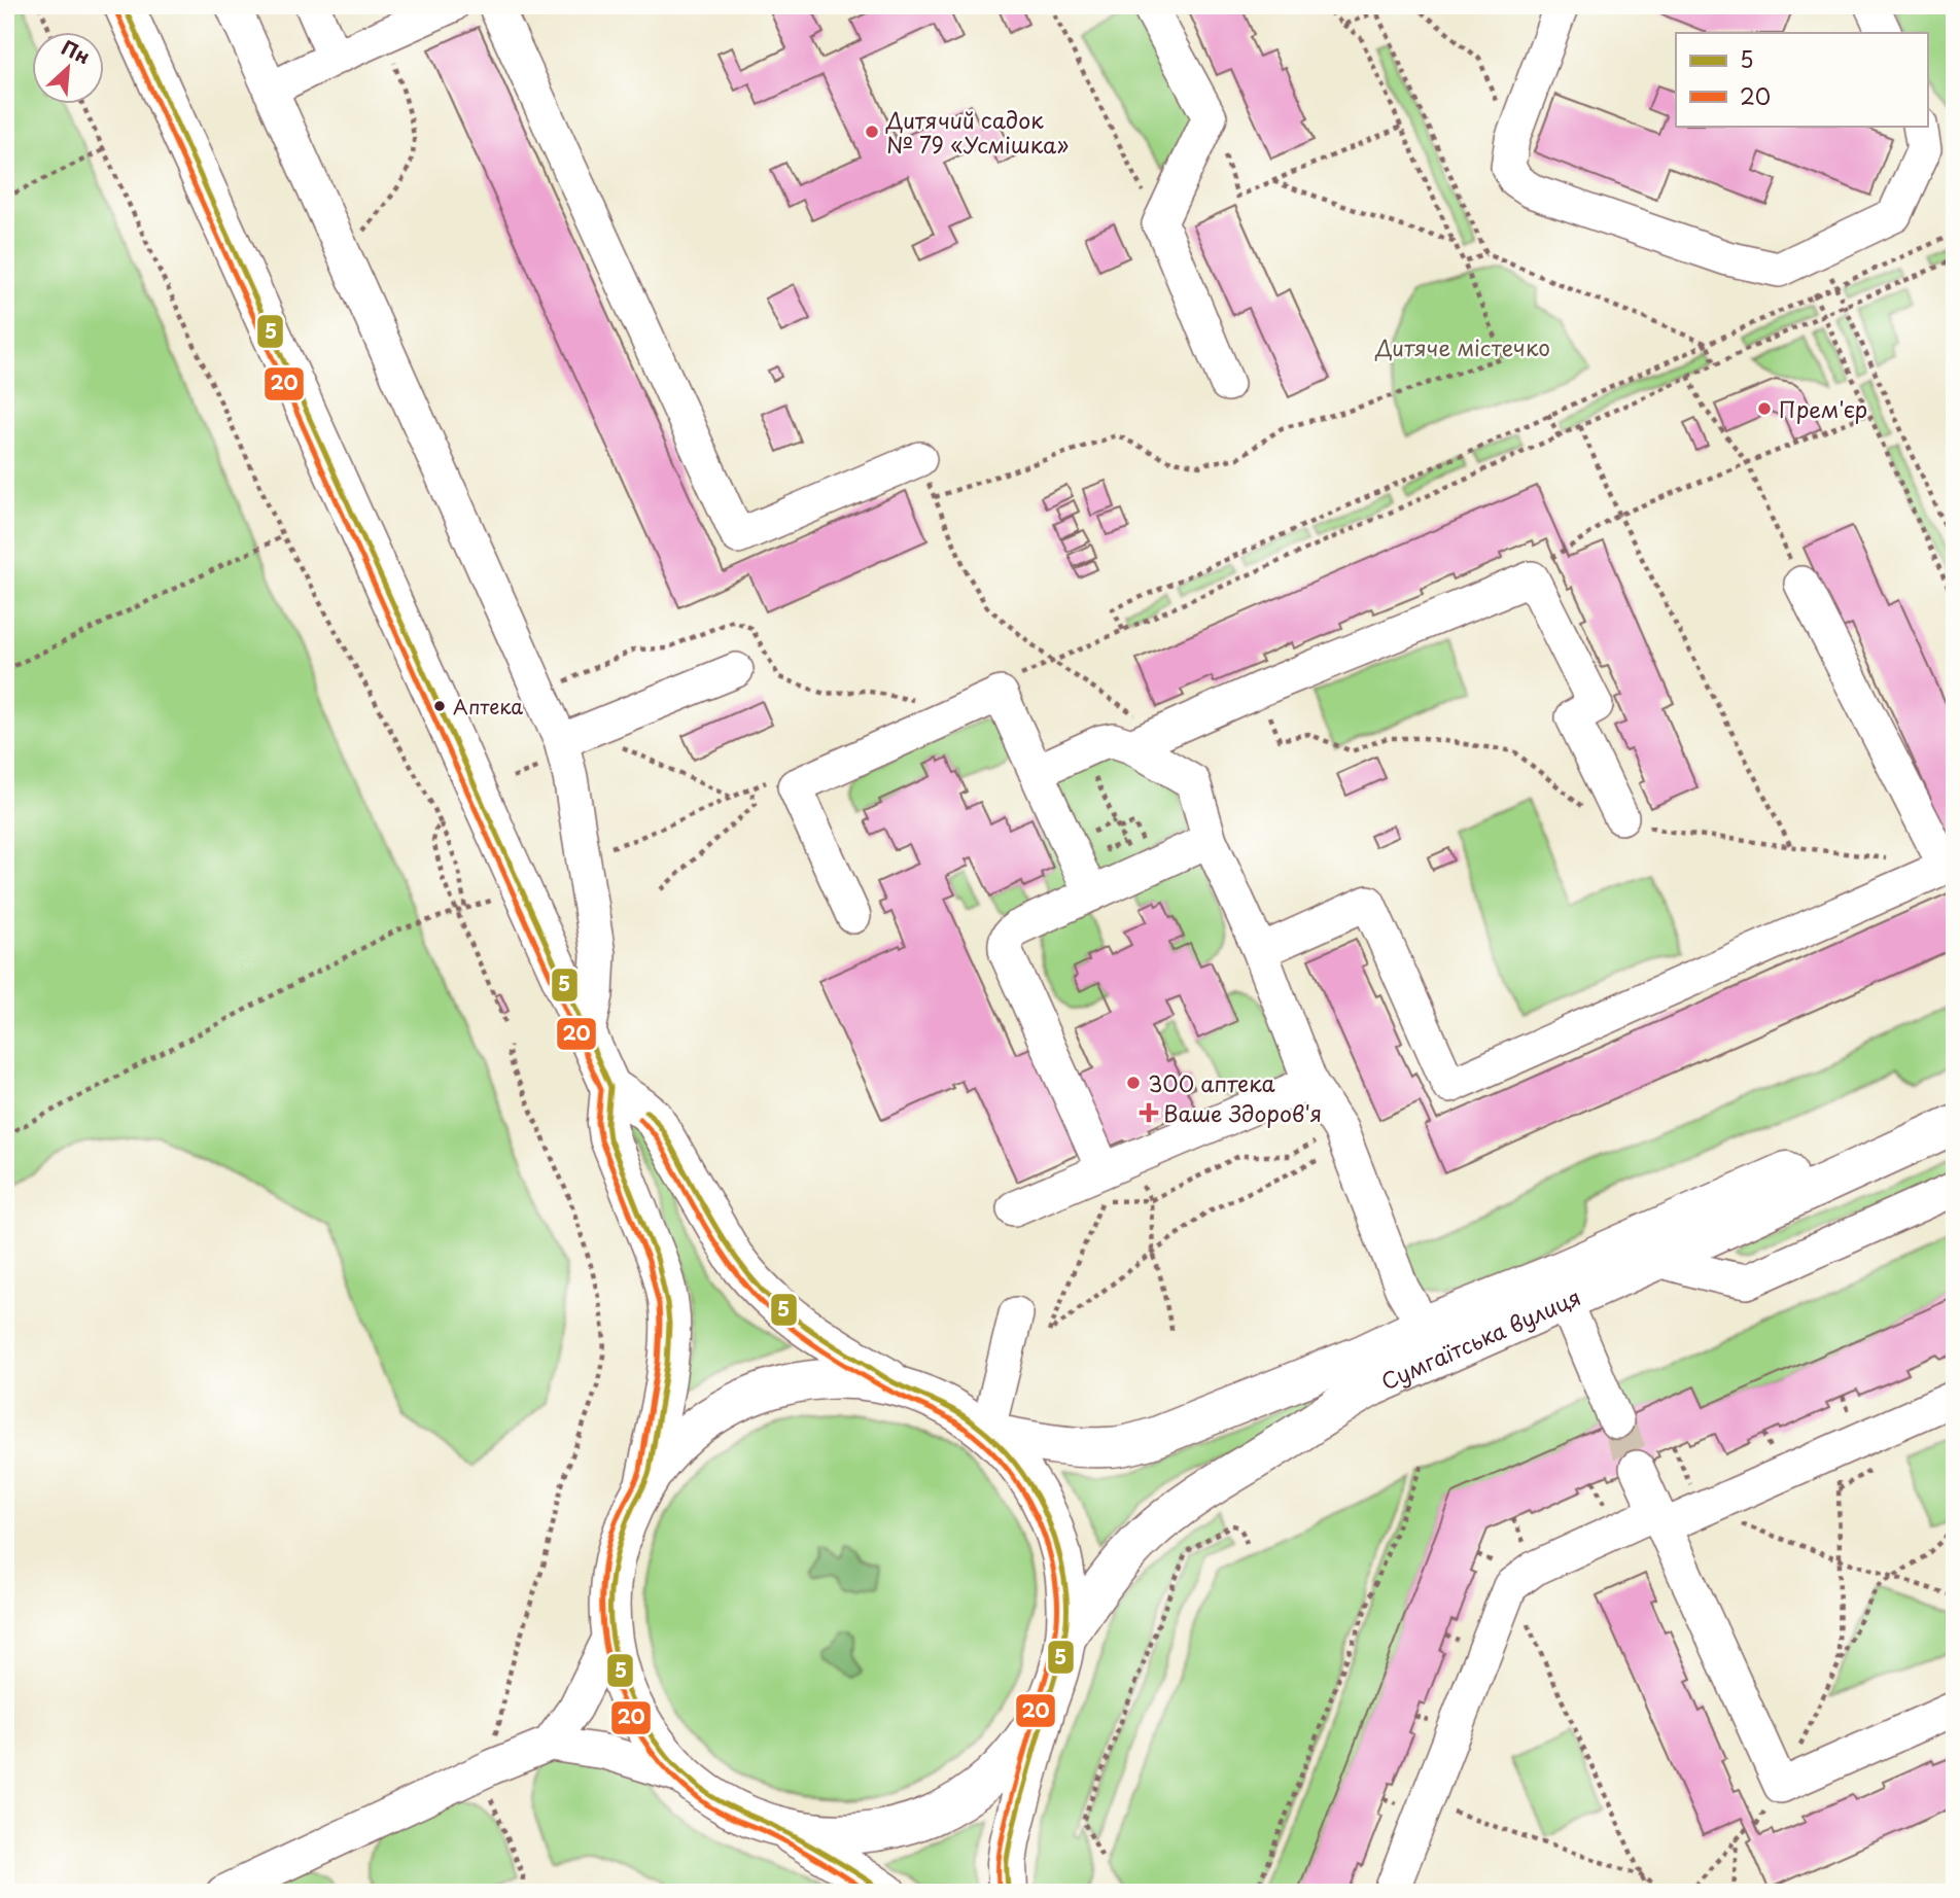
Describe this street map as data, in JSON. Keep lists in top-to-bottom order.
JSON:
{
  "streets": {
    "main road": ["Сумгаїтська вулиця"]
  },
  "parks": ["Дитяче містечко"],
  "places": {
    "other": [
      "Дитячий садок № 79 «Усмішка»",
      "Прем'єр",
      "Аптека",
      "300 аптека"
    ],
    "health": ["Ваше Здоров'я"]
  },
  "lines": ["transit line 5", "transit line 20"],
  "legend": ["5", "20"],
  "north": "top right"
}
